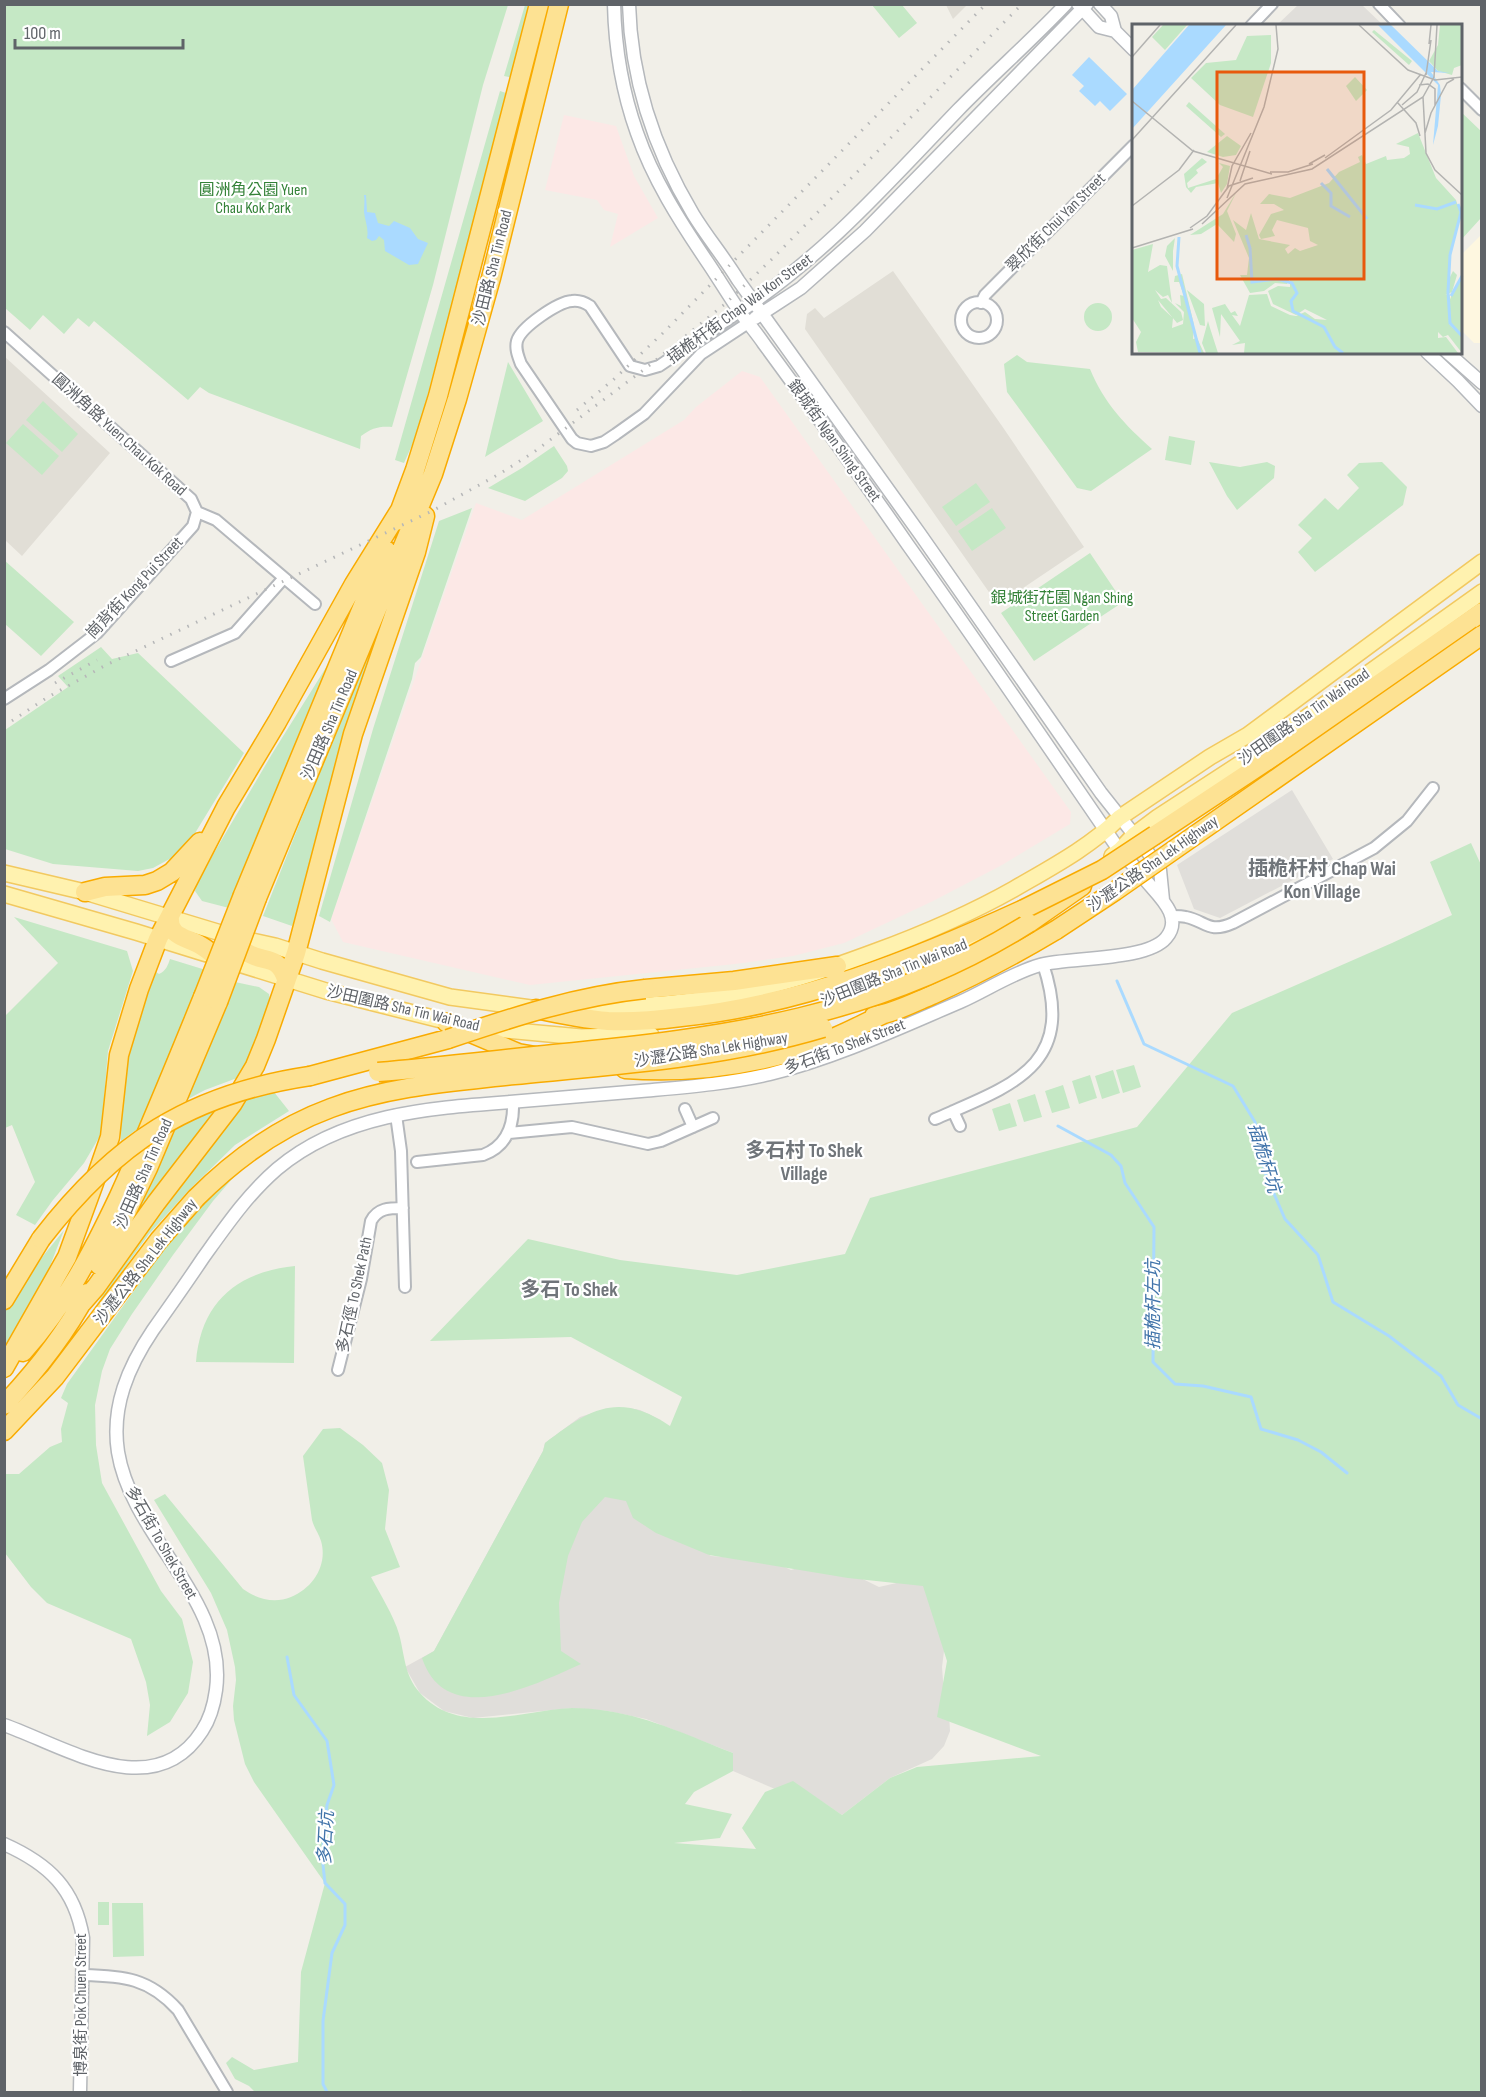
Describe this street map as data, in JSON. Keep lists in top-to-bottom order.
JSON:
{
  "streets": {
    "highway": ["沙田路 Sha Tin Road", "沙瀝公路 Sha Lek Highway"],
    "main road": ["沙田圍路 Sha Tin Wai Road"],
    "street": [
      "翠欣街 Chui Yan Street",
      "插桅杆街 Chap Wai Kon Street",
      "圓洲角路 Yuen Chau Kok Road",
      "銀城街 Ngan Shing Street",
      "崗背街 Kong Pui Street",
      "多石街 To Shek Street",
      "多石徑 To Shek Path",
      "博泉街 Pok Chuen Street"
    ]
  },
  "crossings": [
    ["插桅杆街 Chap Wai Kon Street", "銀城街 Ngan Shing Street"],
    ["圓洲角路 Yuen Chau Kok Road", "崗背街 Kong Pui Street"],
    ["銀城街 Ngan Shing Street", "沙田圍路 Sha Tin Wai Road"]
  ],
  "districts": ["插桅杆村 Chap Wai Kon Village", "多石村 To Shek Village", "多石 To Shek"],
  "water": ["插桅杆坑", "插桅杆左坑", "多石坑"],
  "parks": ["圓洲角公園 Yuen Chau Kok Park", "銀城街花園 Ngan Shing Street Garden"],
  "scale_bar": "100 m"
}
